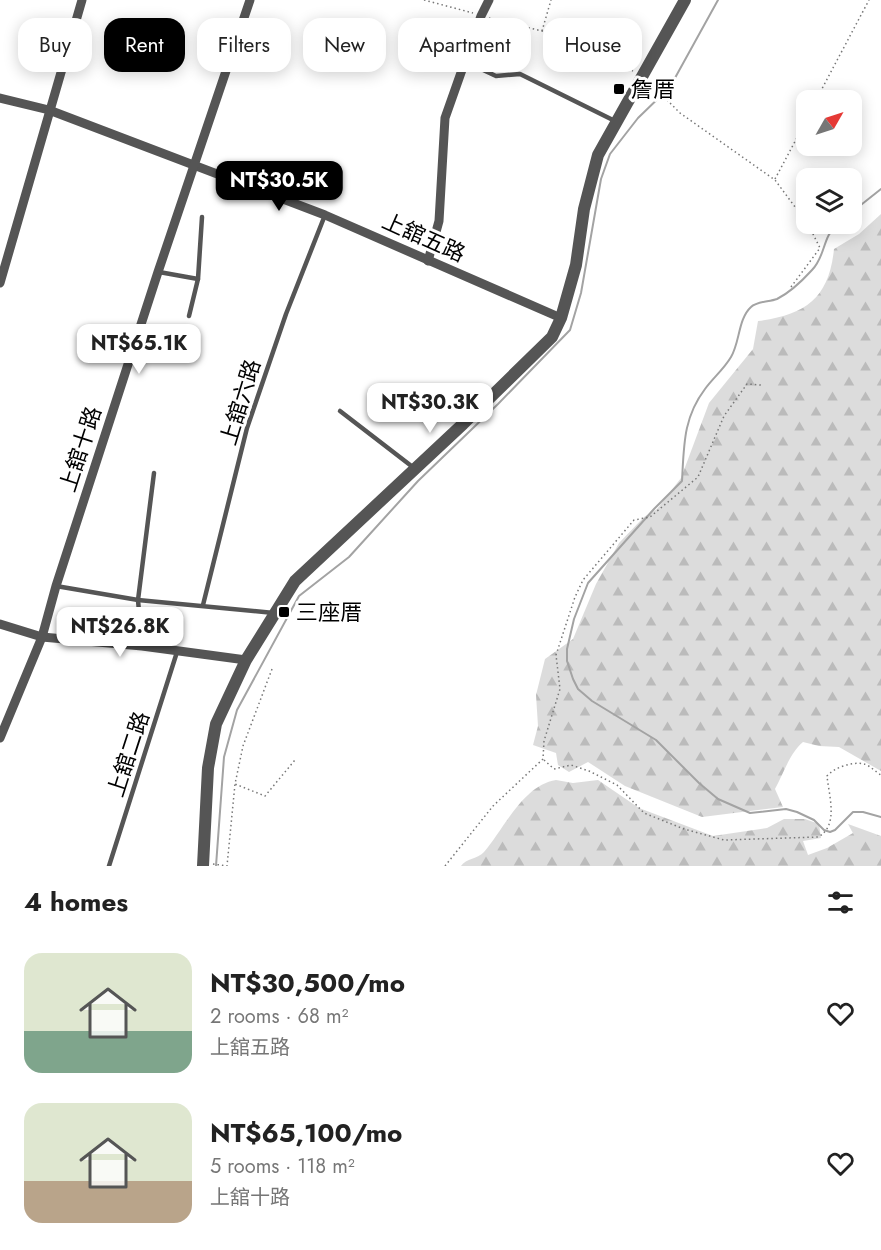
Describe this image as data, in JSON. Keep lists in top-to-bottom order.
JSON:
{
  "streets": {
    "street": ["上舘五路", "上舘十路"],
    "lane": ["上舘六路", "上舘二路"]
  },
  "crossings": [
    ["上舘五路", "上舘六路"],
    ["上舘五路", "上舘十路"]
  ],
  "places": {
    "transit": ["詹厝", "三座厝"]
  },
  "north": "top right",
  "page": {
    "chip": [
      "Buy",
      "Rent",
      "Filters",
      "New",
      "Apartment",
      "House"
    ],
    "price": [
      "NT$30.5K",
      "NT$65.1K",
      "NT$30.3K",
      "NT$26.8K"
    ],
    "heading": "4 homes",
    "list": [
      {
        "name": "NT$30,500/mo",
        "note": "2 rooms · 68 m² · 上舘五路"
      },
      {
        "name": "NT$65,100/mo",
        "note": "5 rooms · 118 m² · 上舘十路"
      }
    ]
  }
}
